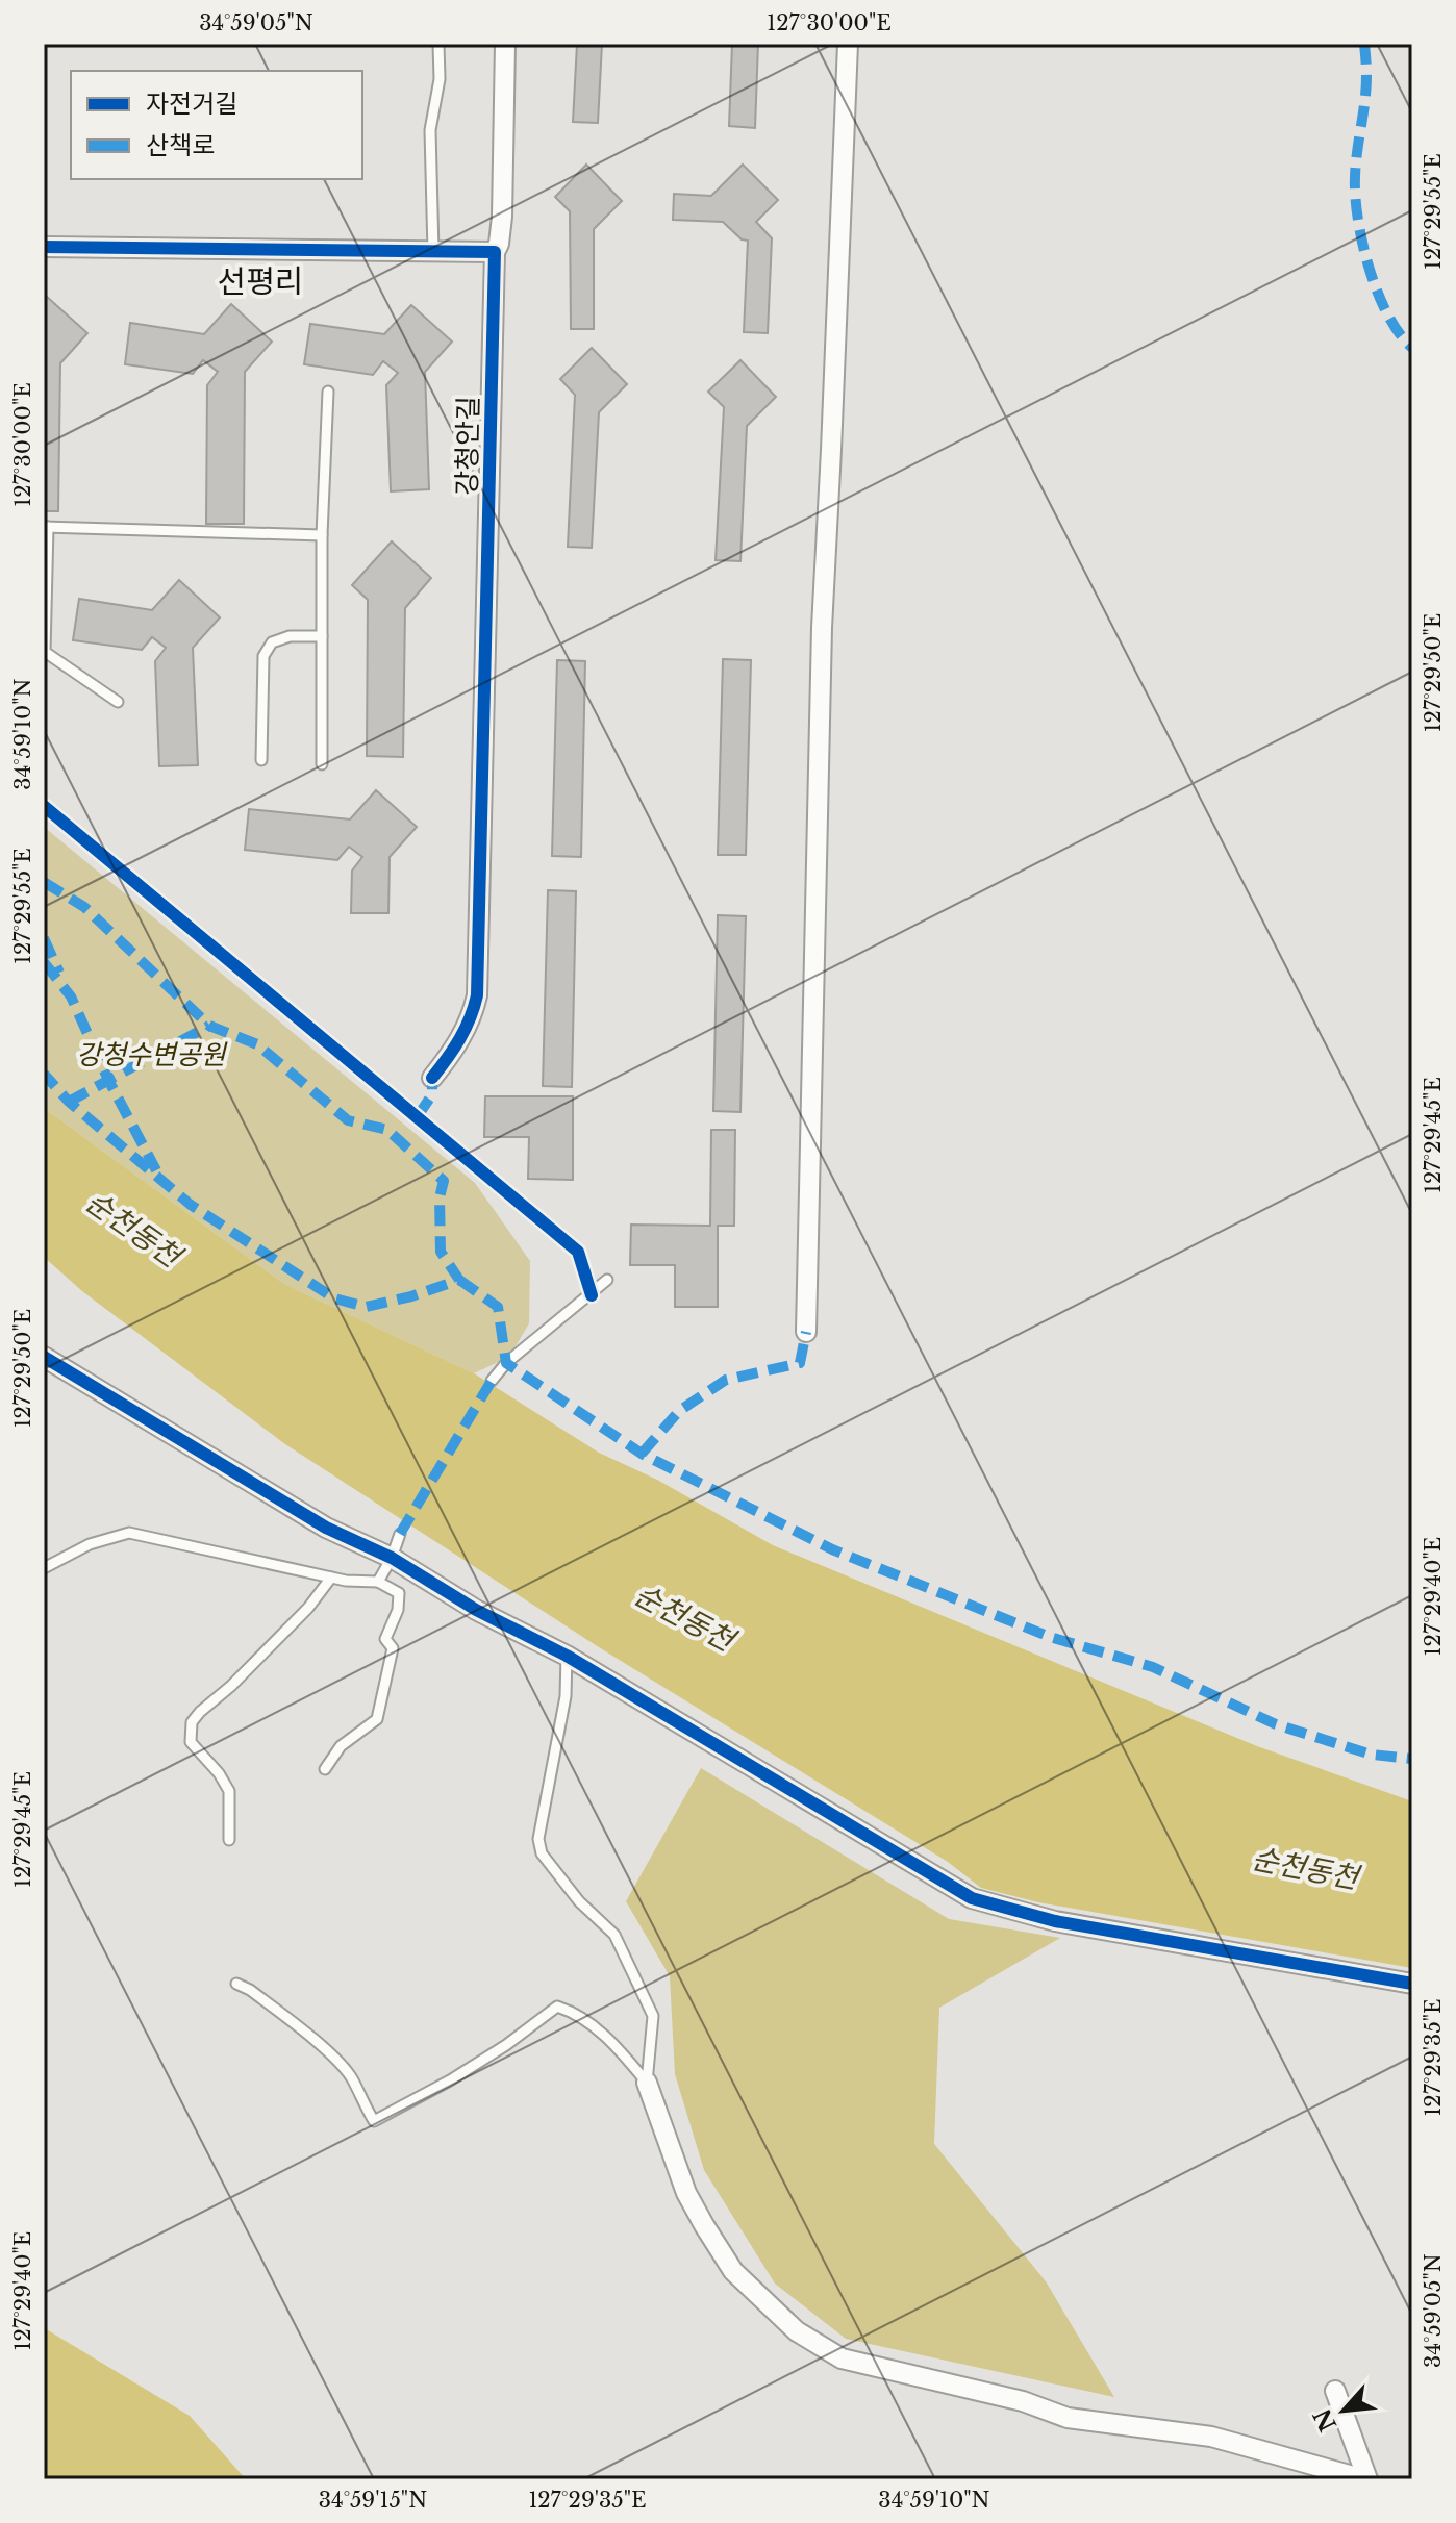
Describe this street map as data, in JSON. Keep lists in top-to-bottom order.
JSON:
{
  "streets": {
    "street": ["강청안길"]
  },
  "districts": ["선평리"],
  "water": ["순천동천"],
  "parks": ["강청수변공원"],
  "legend": ["자전거길", "산책로"],
  "north": "bottom left",
  "coordinates": [
    "34°59'05\"N",
    "127°30'00\"E",
    "127°29'55\"E",
    "127°29'50\"E",
    "34°59'10\"N",
    "127°29'45\"E",
    "127°29'40\"E",
    "127°29'35\"E",
    "34°59'15\"N"
  ]
}
